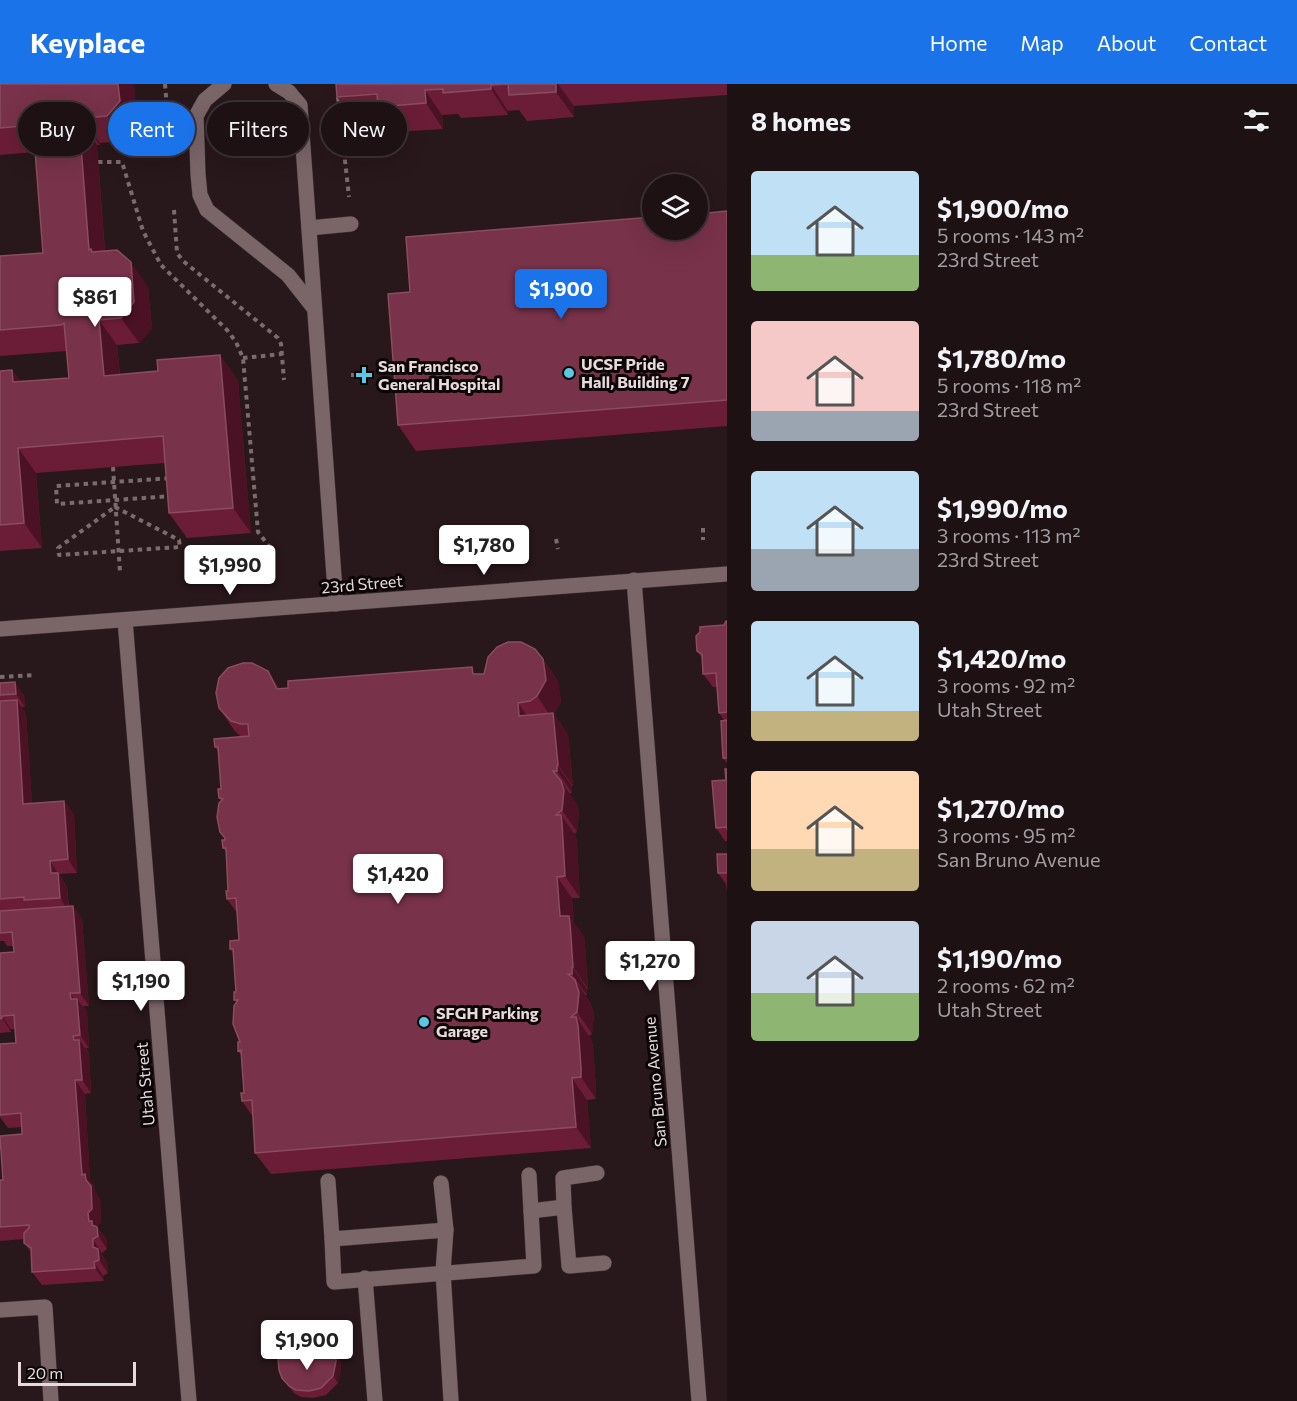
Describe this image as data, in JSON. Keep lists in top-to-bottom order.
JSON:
{
  "streets": {
    "street": ["23rd Street", "San Bruno Avenue", "Utah Street"]
  },
  "crossings": [
    ["23rd Street", "San Bruno Avenue"],
    ["23rd Street", "Utah Street"]
  ],
  "places": {
    "other": ["UCSF Pride Hall, Building 7", "SFGH Parking Garage"],
    "health": ["San Francisco General Hospital"]
  },
  "scale_bar": "20 m",
  "page": {
    "header": "Keyplace",
    "nav": [
      "Home",
      "Map",
      "About",
      "Contact"
    ],
    "heading": "8 homes",
    "chip": [
      "Buy",
      "Rent",
      "Filters",
      "New"
    ],
    "list": [
      {
        "name": "$1,900/mo",
        "note": "5 rooms · 143 m² · 23rd Street"
      },
      {
        "name": "$1,780/mo",
        "note": "5 rooms · 118 m² · 23rd Street"
      },
      {
        "name": "$1,990/mo",
        "note": "3 rooms · 113 m² · 23rd Street"
      },
      {
        "name": "$1,420/mo",
        "note": "3 rooms · 92 m² · Utah Street"
      },
      {
        "name": "$1,270/mo",
        "note": "3 rooms · 95 m² · San Bruno Avenue"
      },
      {
        "name": "$1,190/mo",
        "note": "2 rooms · 62 m² · Utah Street"
      }
    ],
    "price": [
      "$1,900",
      "$861",
      "$1,780",
      "$1,990",
      "$1,420",
      "$1,270",
      "$1,190",
      "$1,900"
    ],
    "scale": "20 m"
  }
}
